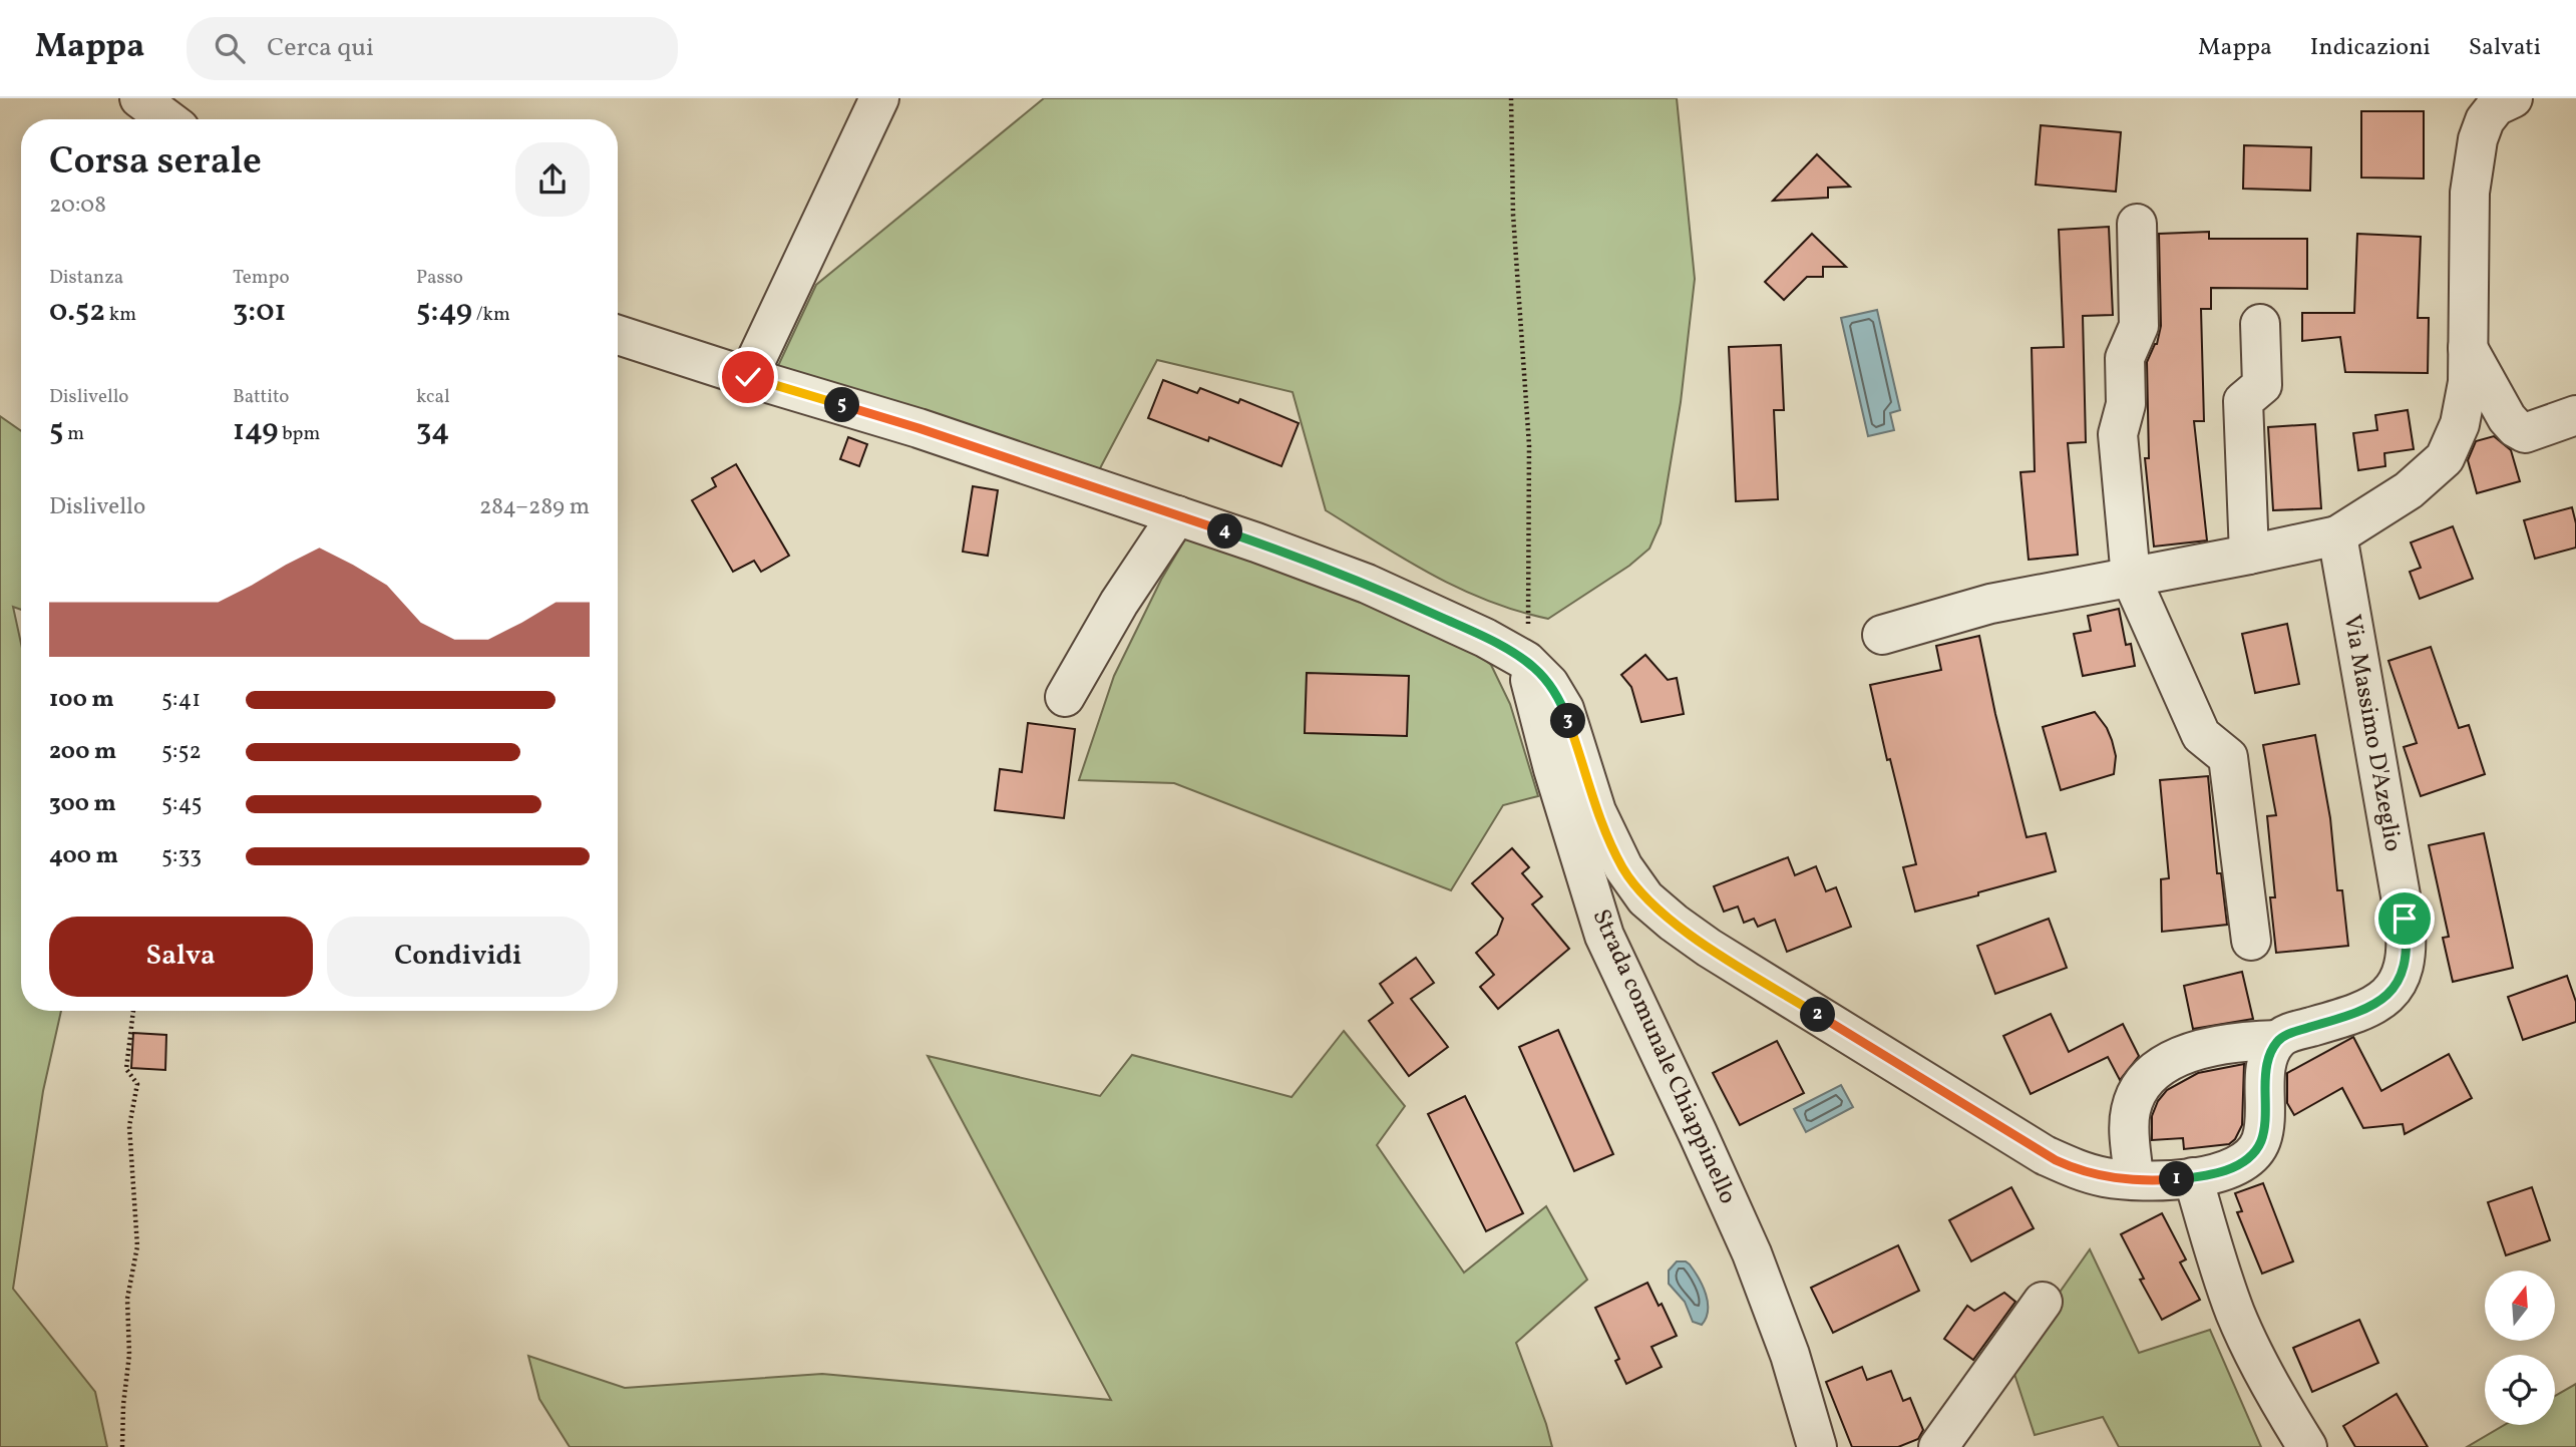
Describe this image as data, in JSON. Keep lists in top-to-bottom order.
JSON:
{
  "streets": {
    "street": ["Via Massimo D'Azeglio", "Strada comunale Chiappinello"]
  },
  "north": "top",
  "page": {
    "header": "Mappa",
    "search": "Cerca qui",
    "nav": ["Mappa", "Indicazioni", "Salvati"],
    "heading": ["Corsa serale", "20:08"],
    "stats": [
      ["Distanza", "0.52 km"],
      ["Tempo", "3:01"],
      ["Passo", "5:49 /km"],
      ["Dislivello", "5 m"],
      ["Battito", "149 bpm"],
      ["kcal", "34"]
    ],
    "pins": [
      "5",
      "4",
      "3",
      "2",
      "1"
    ],
    "chart": ["Dislivello", "284–289 m"],
    "list": [
      {
        "name": "100 m",
        "note": "5:41"
      },
      {
        "name": "200 m",
        "note": "5:52"
      },
      {
        "name": "300 m",
        "note": "5:45"
      },
      {
        "name": "400 m",
        "note": "5:33"
      }
    ],
    "buttons": ["Salva", "Condividi"]
  }
}
